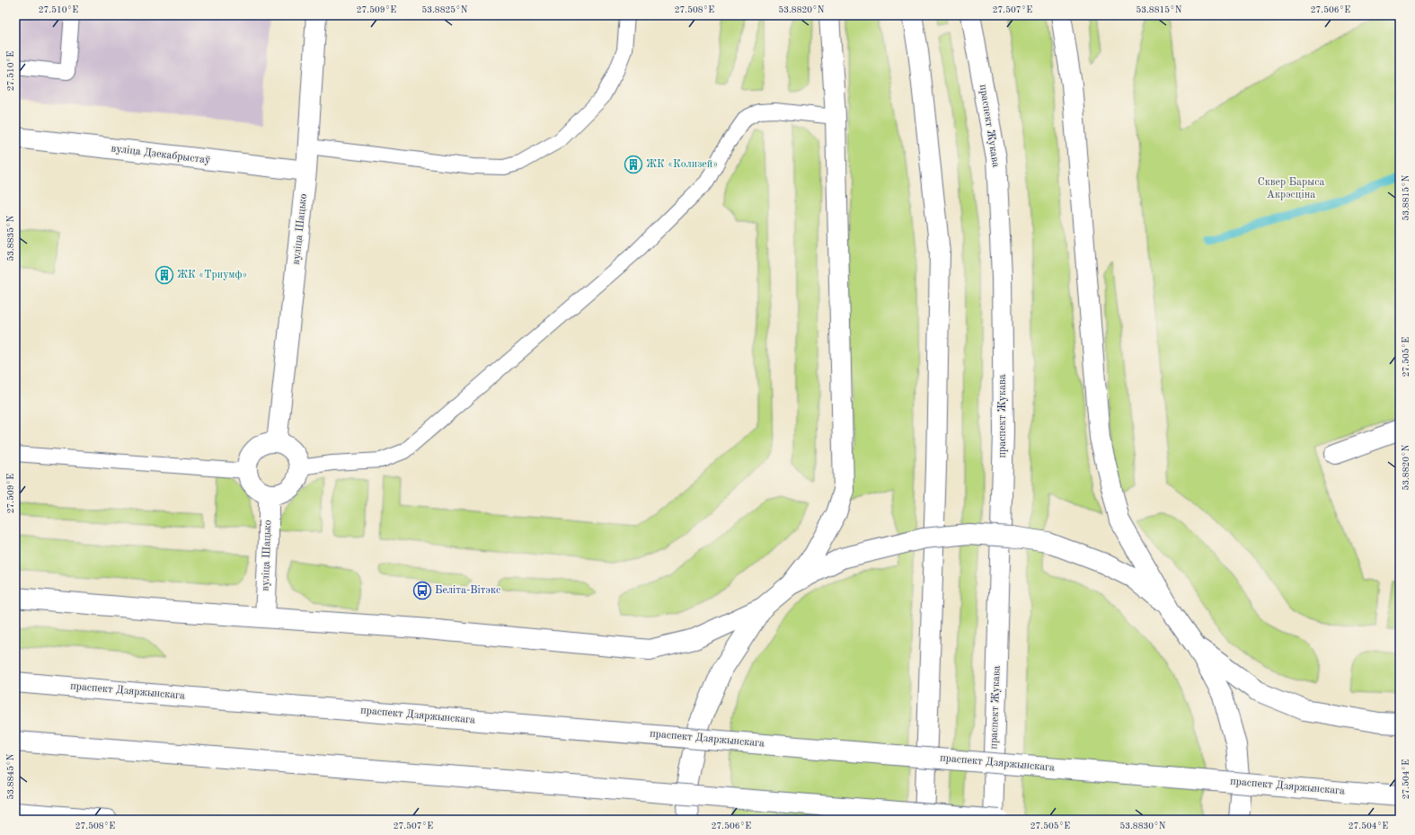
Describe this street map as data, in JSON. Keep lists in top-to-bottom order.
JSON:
{
  "streets": {
    "main road": [
      "праспект Жукава",
      "вуліца Дзекабрыстаў",
      "вуліца Шацько",
      "праспект Дзяржынскага"
    ]
  },
  "crossings": [
    ["вуліца Дзекабрыстаў", "вуліца Шацько"]
  ],
  "parks": ["Сквер Барыса Акрэсціна"],
  "places": {
    "building": ["ЖК «Колизей»", "ЖК «Триумф»"],
    "bus stop": ["Беліта-Вітэкс"]
  },
  "coordinates": [
    "27.510°E",
    "27.509°E",
    "53.8825°N",
    "27.508°E",
    "53.8820°N",
    "27.507°E",
    "53.8815°N",
    "27.506°E",
    "53.8835°N",
    "27.505°E",
    "53.8845°N",
    "27.504°E",
    "53.8830°N"
  ]
}
